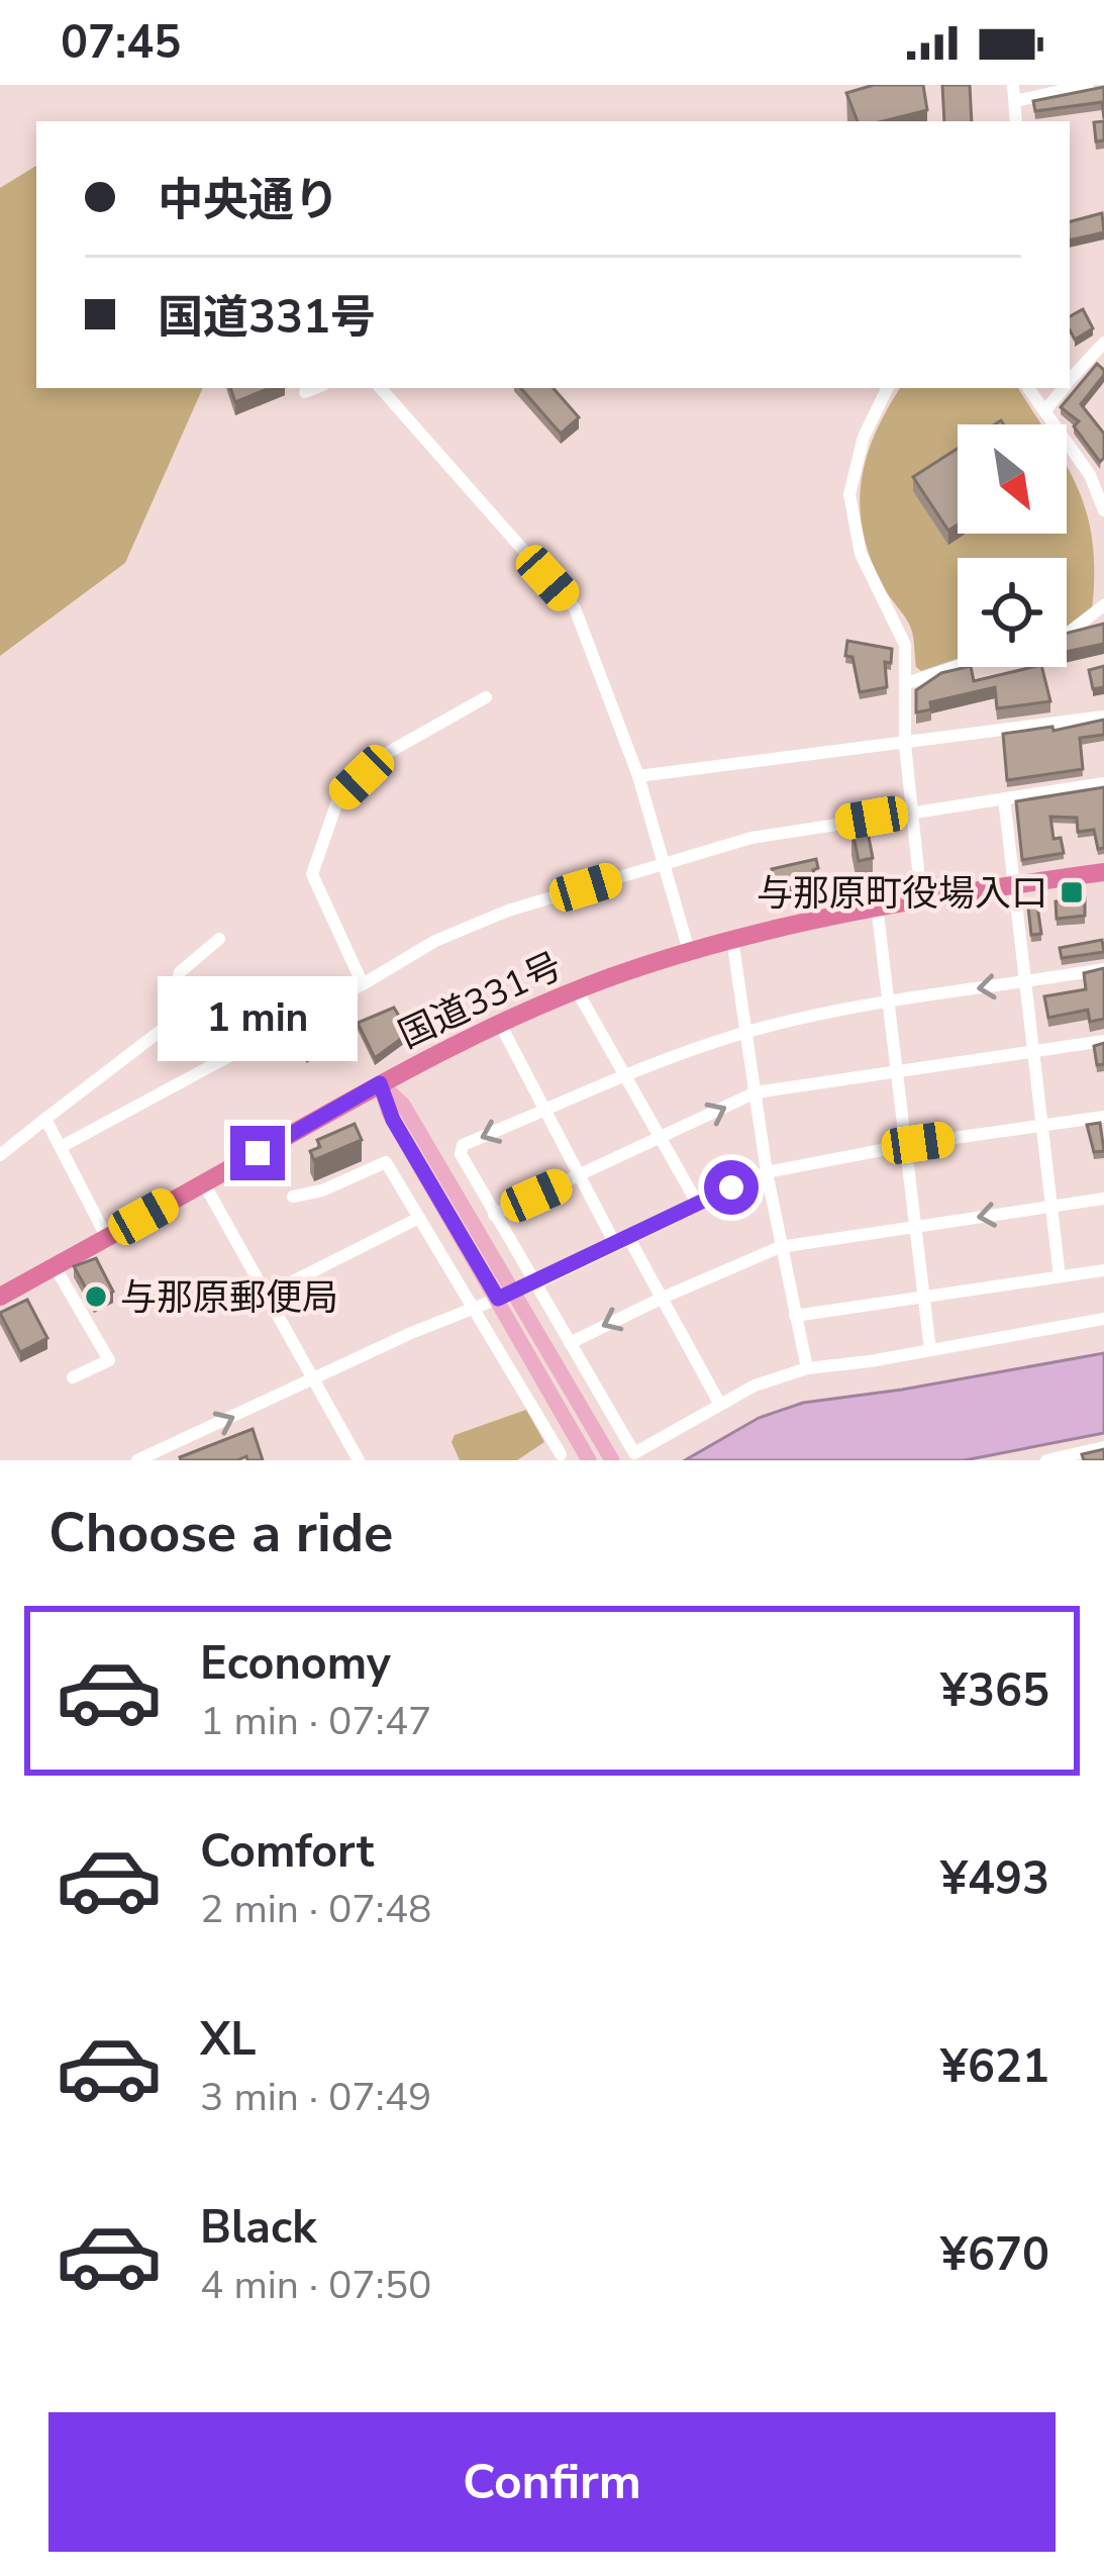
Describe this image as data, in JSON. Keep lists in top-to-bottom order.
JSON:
{
  "streets": {
    "highway": ["国道331号"]
  },
  "places": {
    "transit": ["与那原町役場入口"],
    "other": ["与那原郵便局"]
  },
  "north": "bottom right",
  "page": {
    "status": "07:45",
    "banner": ["中央通り", "国道331号"],
    "bubble": "1 min",
    "heading": "Choose a ride",
    "list": [
      {
        "name": "Economy",
        "note": "1 min · 07:47",
        "value": "¥365"
      },
      {
        "name": "Comfort",
        "note": "2 min · 07:48",
        "value": "¥493"
      },
      {
        "name": "XL",
        "note": "3 min · 07:49",
        "value": "¥621"
      },
      {
        "name": "Black",
        "note": "4 min · 07:50",
        "value": "¥670"
      }
    ],
    "buttons": "Confirm"
  }
}
